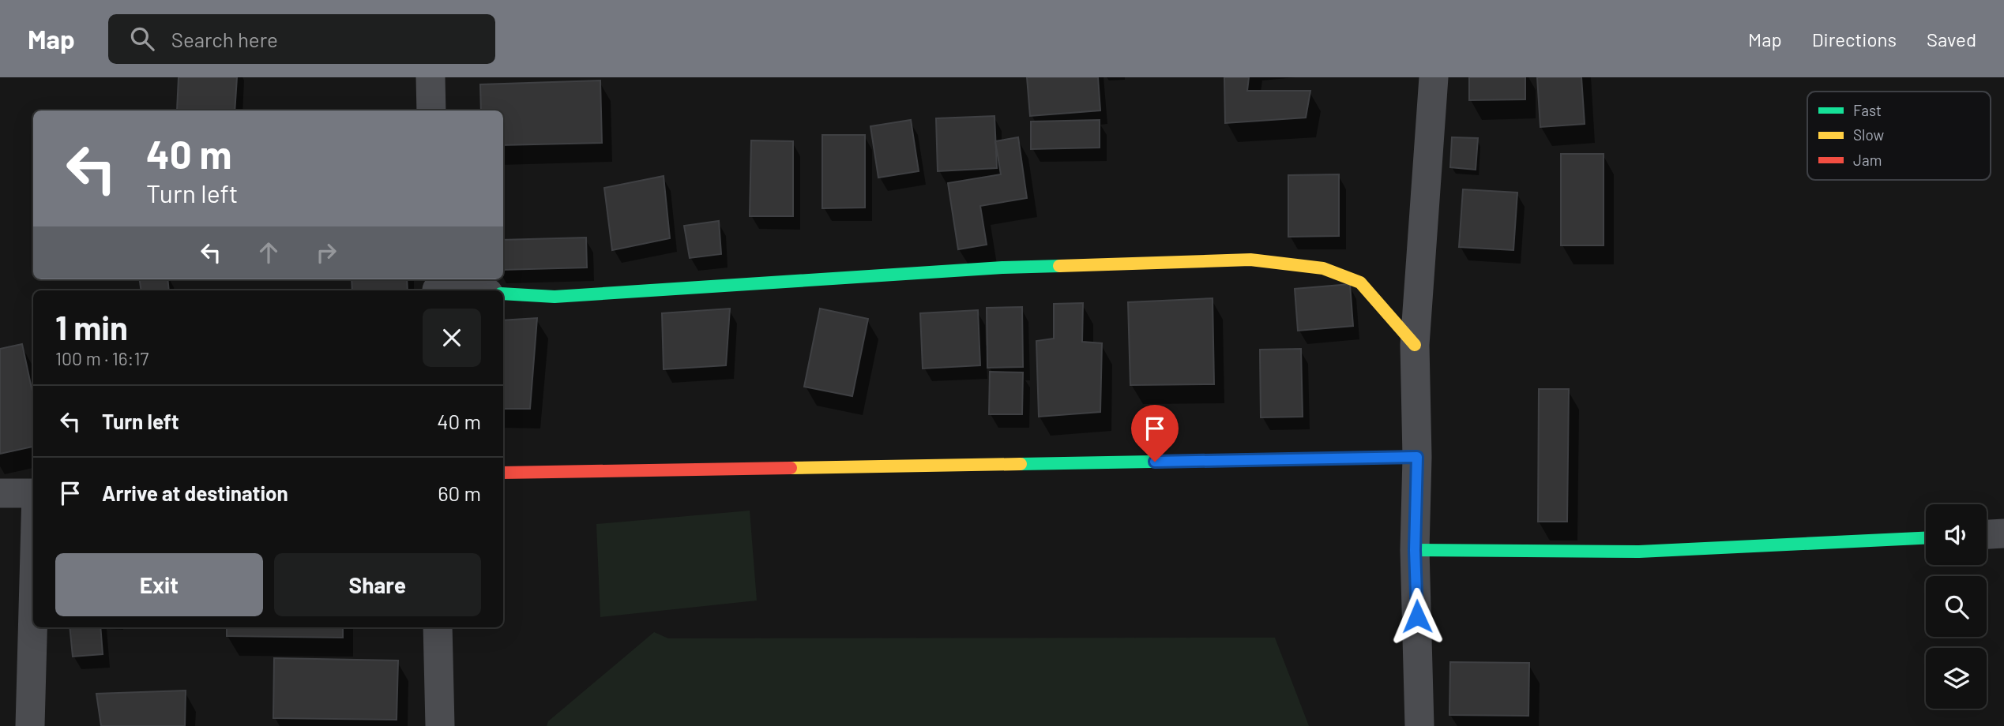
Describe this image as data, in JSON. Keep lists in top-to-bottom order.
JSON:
{
  "legend": ["Fast", "Slow", "Jam"],
  "page": {
    "header": "Map",
    "search": "Search here",
    "nav": ["Map", "Directions", "Saved"],
    "turn": ["40 m", "Turn left"],
    "heading": ["1 min", "100 m · 16:17"],
    "list": [
      {
        "name": "Turn left",
        "value": "40 m"
      },
      {
        "name": "Arrive at destination",
        "value": "60 m"
      }
    ],
    "buttons": ["Exit", "Share"]
  }
}
